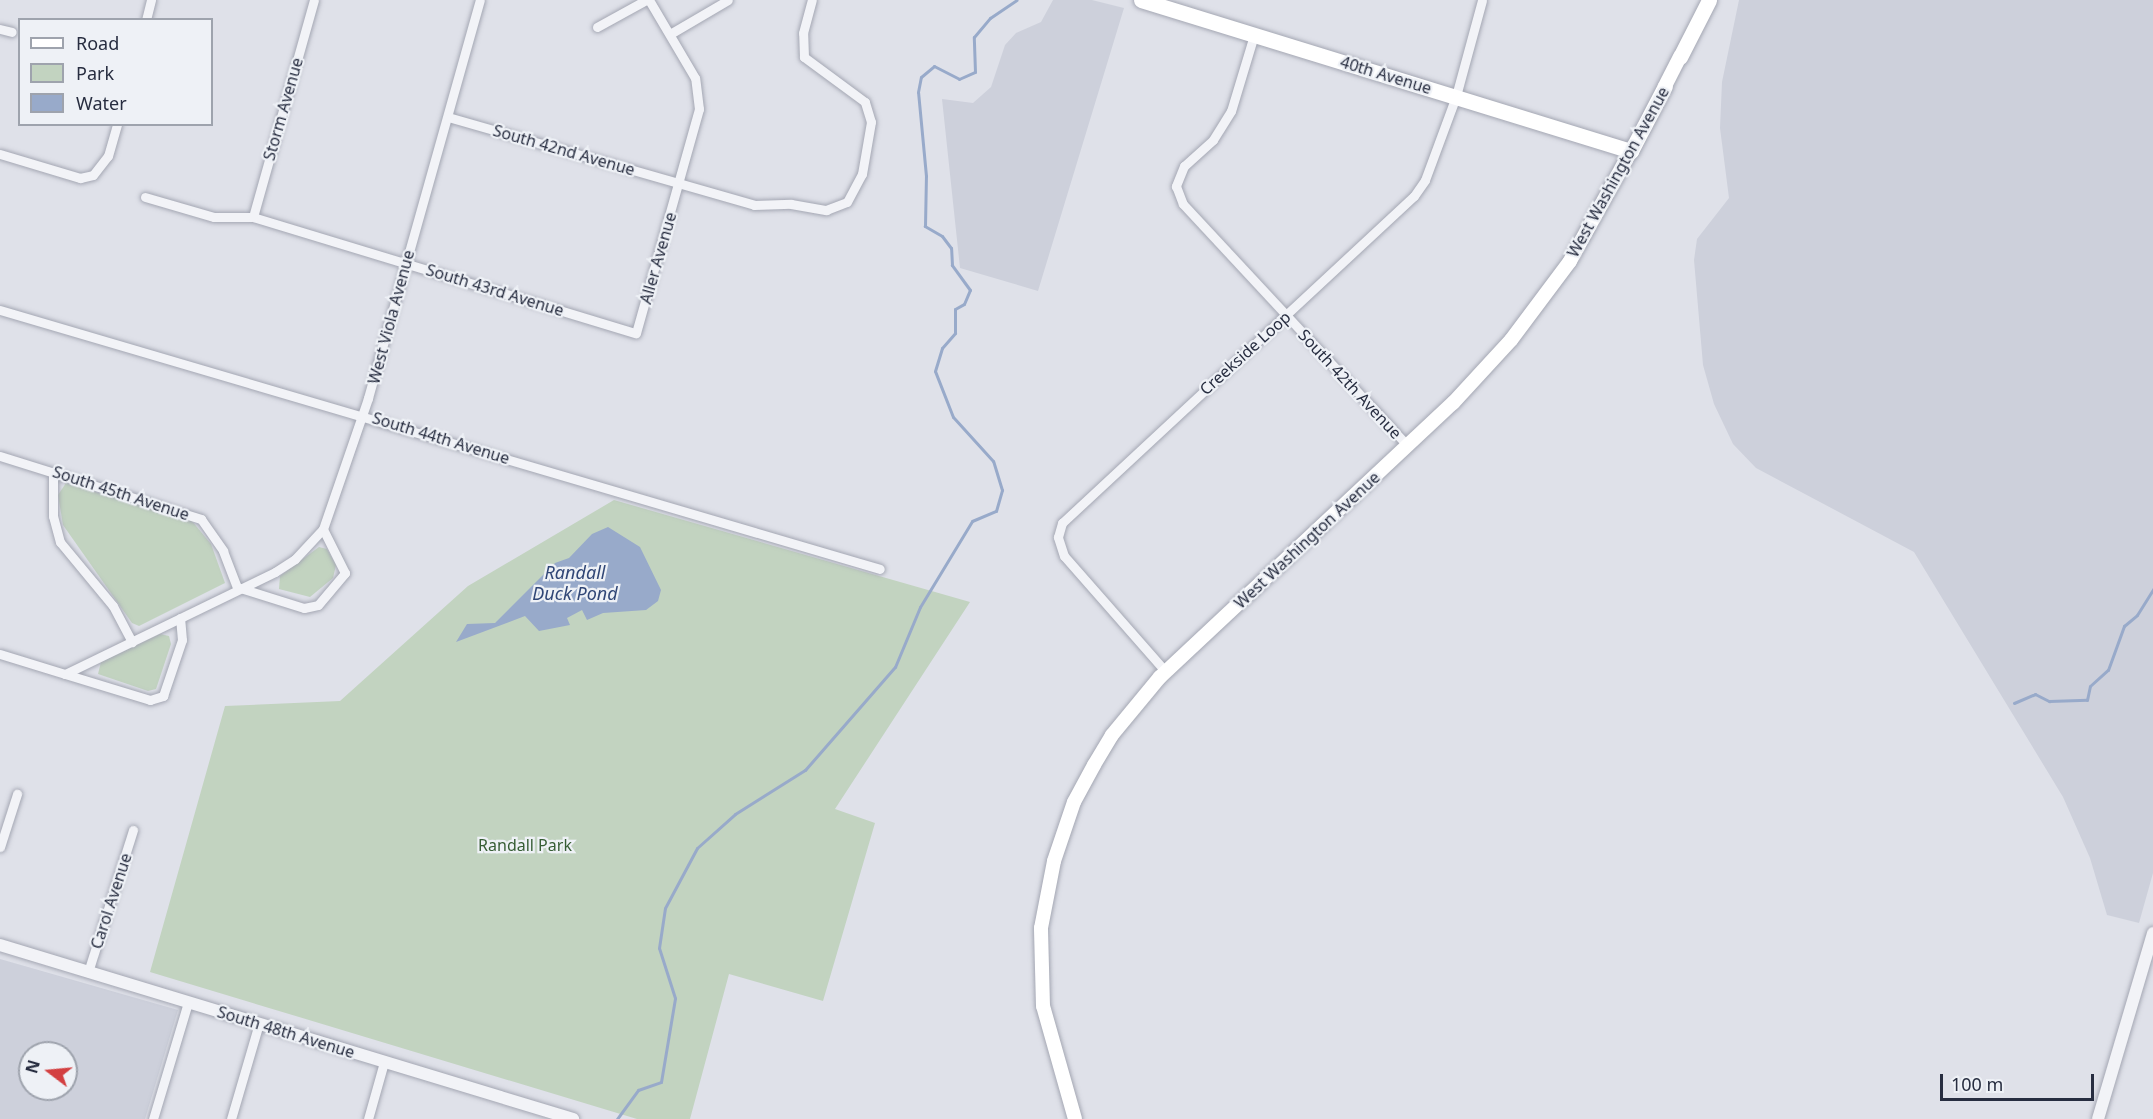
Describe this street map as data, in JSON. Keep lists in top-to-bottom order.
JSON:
{
  "streets": {
    "main road": ["40th Avenue", "West Washington Avenue"],
    "street": [
      "Storm Avenue",
      "South 42nd Avenue",
      "Aller Avenue",
      "South 43rd Avenue",
      "West Viola Avenue",
      "Creekside Loop",
      "South 42th Avenue",
      "South 44th Avenue",
      "South 45th Avenue",
      "Carol Avenue",
      "South 48th Avenue"
    ]
  },
  "crossings": [
    ["40th Avenue", "West Washington Avenue"],
    ["40th Avenue", "Creekside Loop"],
    ["40th Avenue", "South 42th Avenue"],
    ["Storm Avenue", "South 43rd Avenue"],
    ["South 42nd Avenue", "Aller Avenue"],
    ["South 42nd Avenue", "West Viola Avenue"],
    ["West Washington Avenue", "Creekside Loop"],
    ["West Washington Avenue", "South 42th Avenue"],
    ["Aller Avenue", "South 43rd Avenue"],
    ["South 43rd Avenue", "West Viola Avenue"],
    ["West Viola Avenue", "South 44th Avenue"],
    ["West Viola Avenue", "South 45th Avenue"],
    ["Creekside Loop", "South 42th Avenue"],
    ["Carol Avenue", "South 48th Avenue"]
  ],
  "water": ["Randall Duck Pond"],
  "parks": ["Randall Park"],
  "legend": ["Road", "Park", "Water"],
  "scale_bar": "100 m",
  "north": "left"
}
